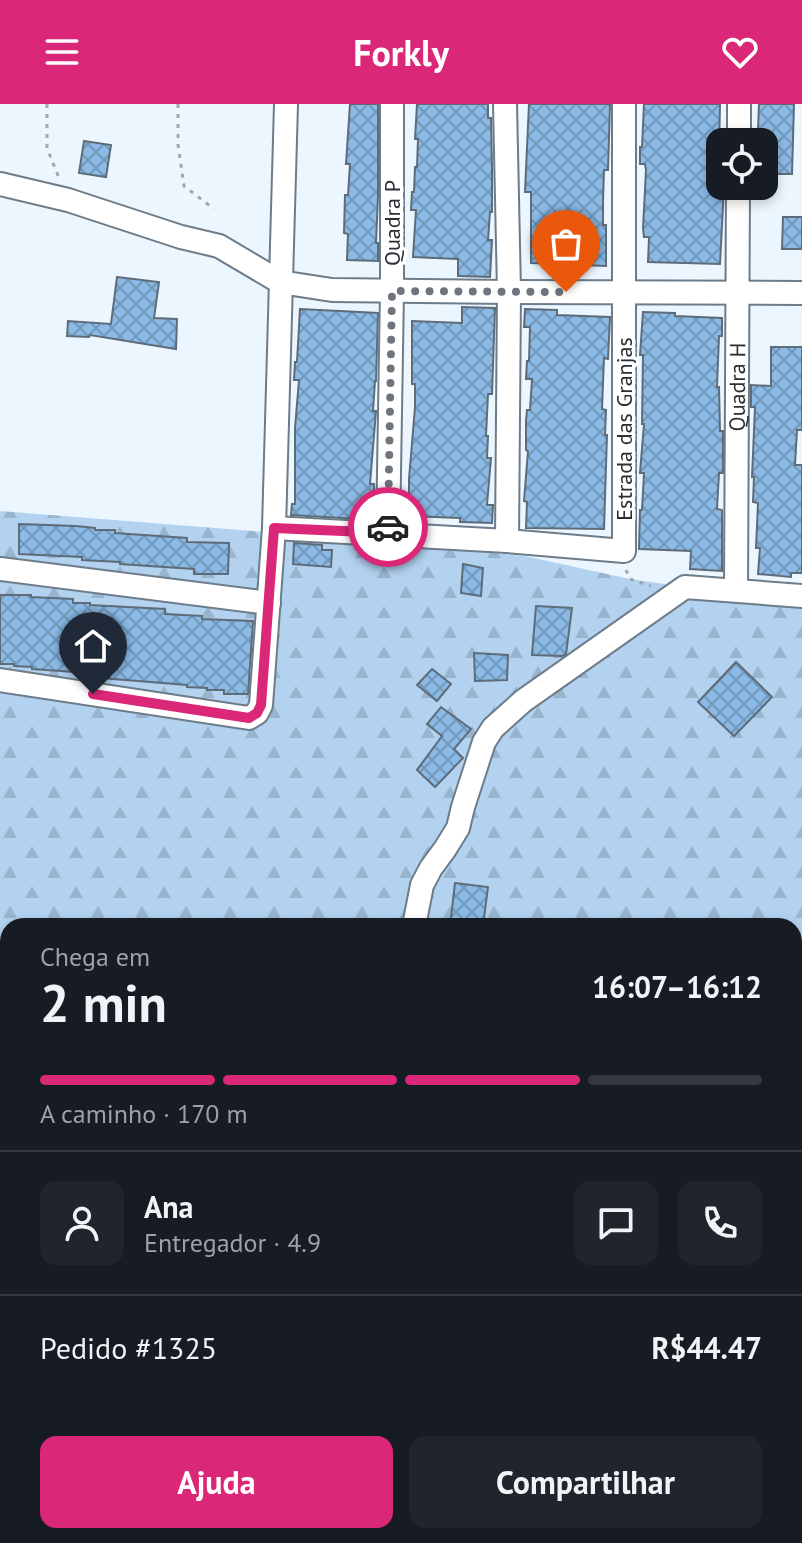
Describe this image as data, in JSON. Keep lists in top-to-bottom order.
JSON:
{
  "streets": {
    "street": ["Quadra P", "Quadra H", "Estrada das Granjas"]
  },
  "page": {
    "header": "Forkly",
    "heading": ["2 min", "Chega em", "16:07–16:12"],
    "panel": [
      "Ana",
      "Entregador · 4.9",
      "Pedido #1325",
      "R$44.47"
    ],
    "bar": "A caminho · 170 m",
    "buttons": ["Ajuda", "Compartilhar"]
  }
}
